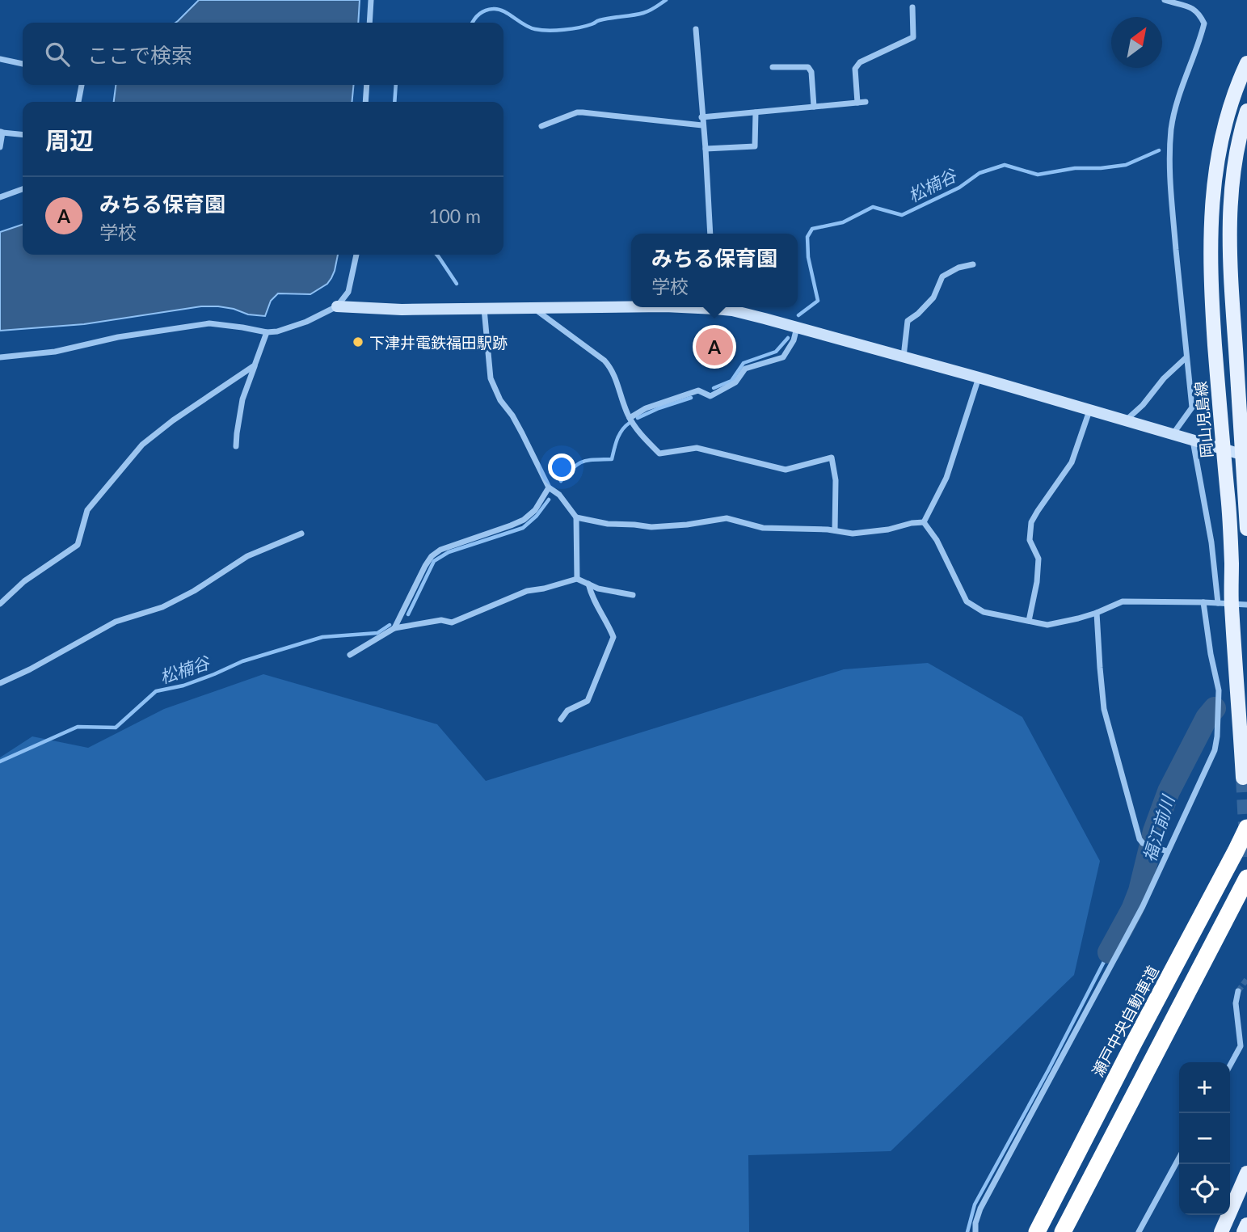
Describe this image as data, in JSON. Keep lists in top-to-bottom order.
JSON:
{
  "streets": {
    "highway": ["瀬戸中央自動車道"],
    "main road": ["岡山児島線"]
  },
  "water": ["松楠谷", "福江前川"],
  "places": ["下津井電鉄福田駅跡"],
  "north": "top right",
  "page": {
    "search": "ここで検索",
    "heading": "周辺",
    "list": [
      {
        "mark": "A",
        "name": "みちる保育園",
        "note": "学校",
        "value": "100 m"
      }
    ],
    "popup": ["みちる保育園", "学校"],
    "pins": "A",
    "map_buttons": ["+", "−"]
  }
}
